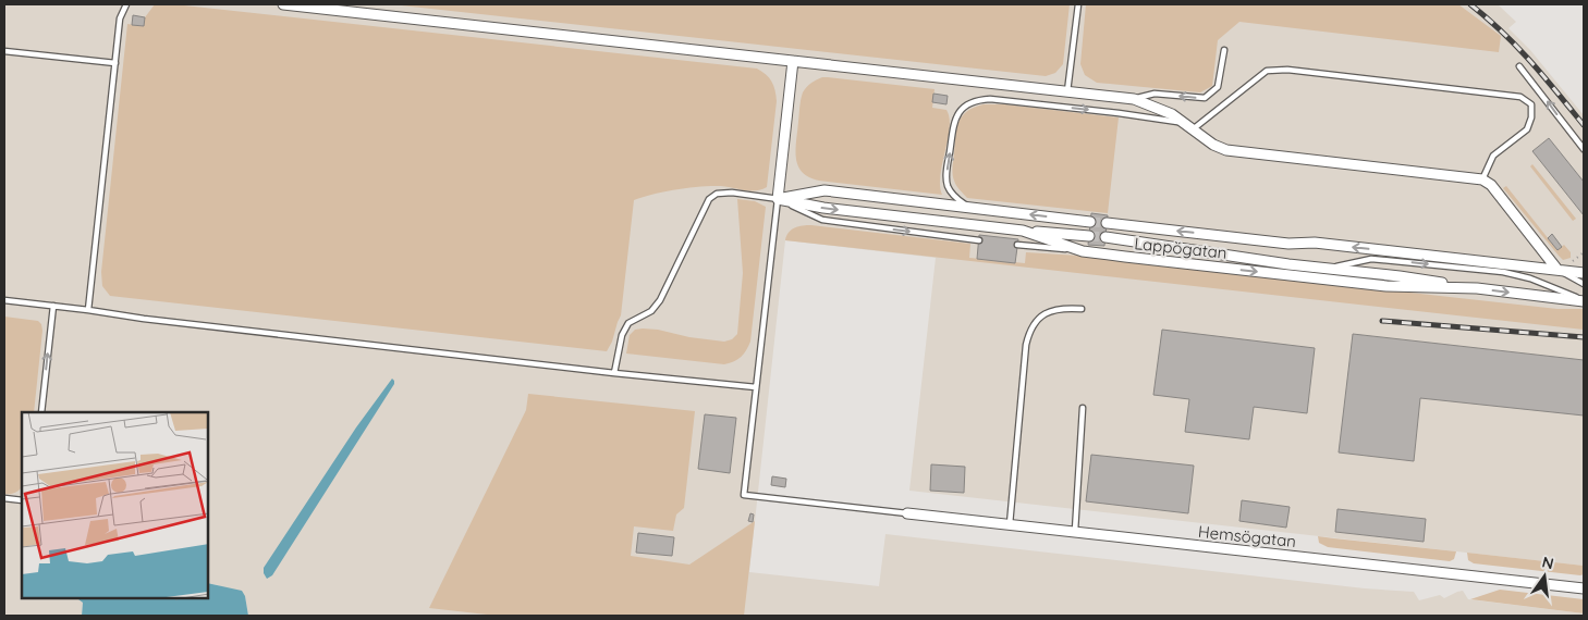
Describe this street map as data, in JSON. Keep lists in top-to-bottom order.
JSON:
{
  "streets": {
    "street": ["Lappögatan", "Hemsögatan"]
  },
  "north": "top"
}
